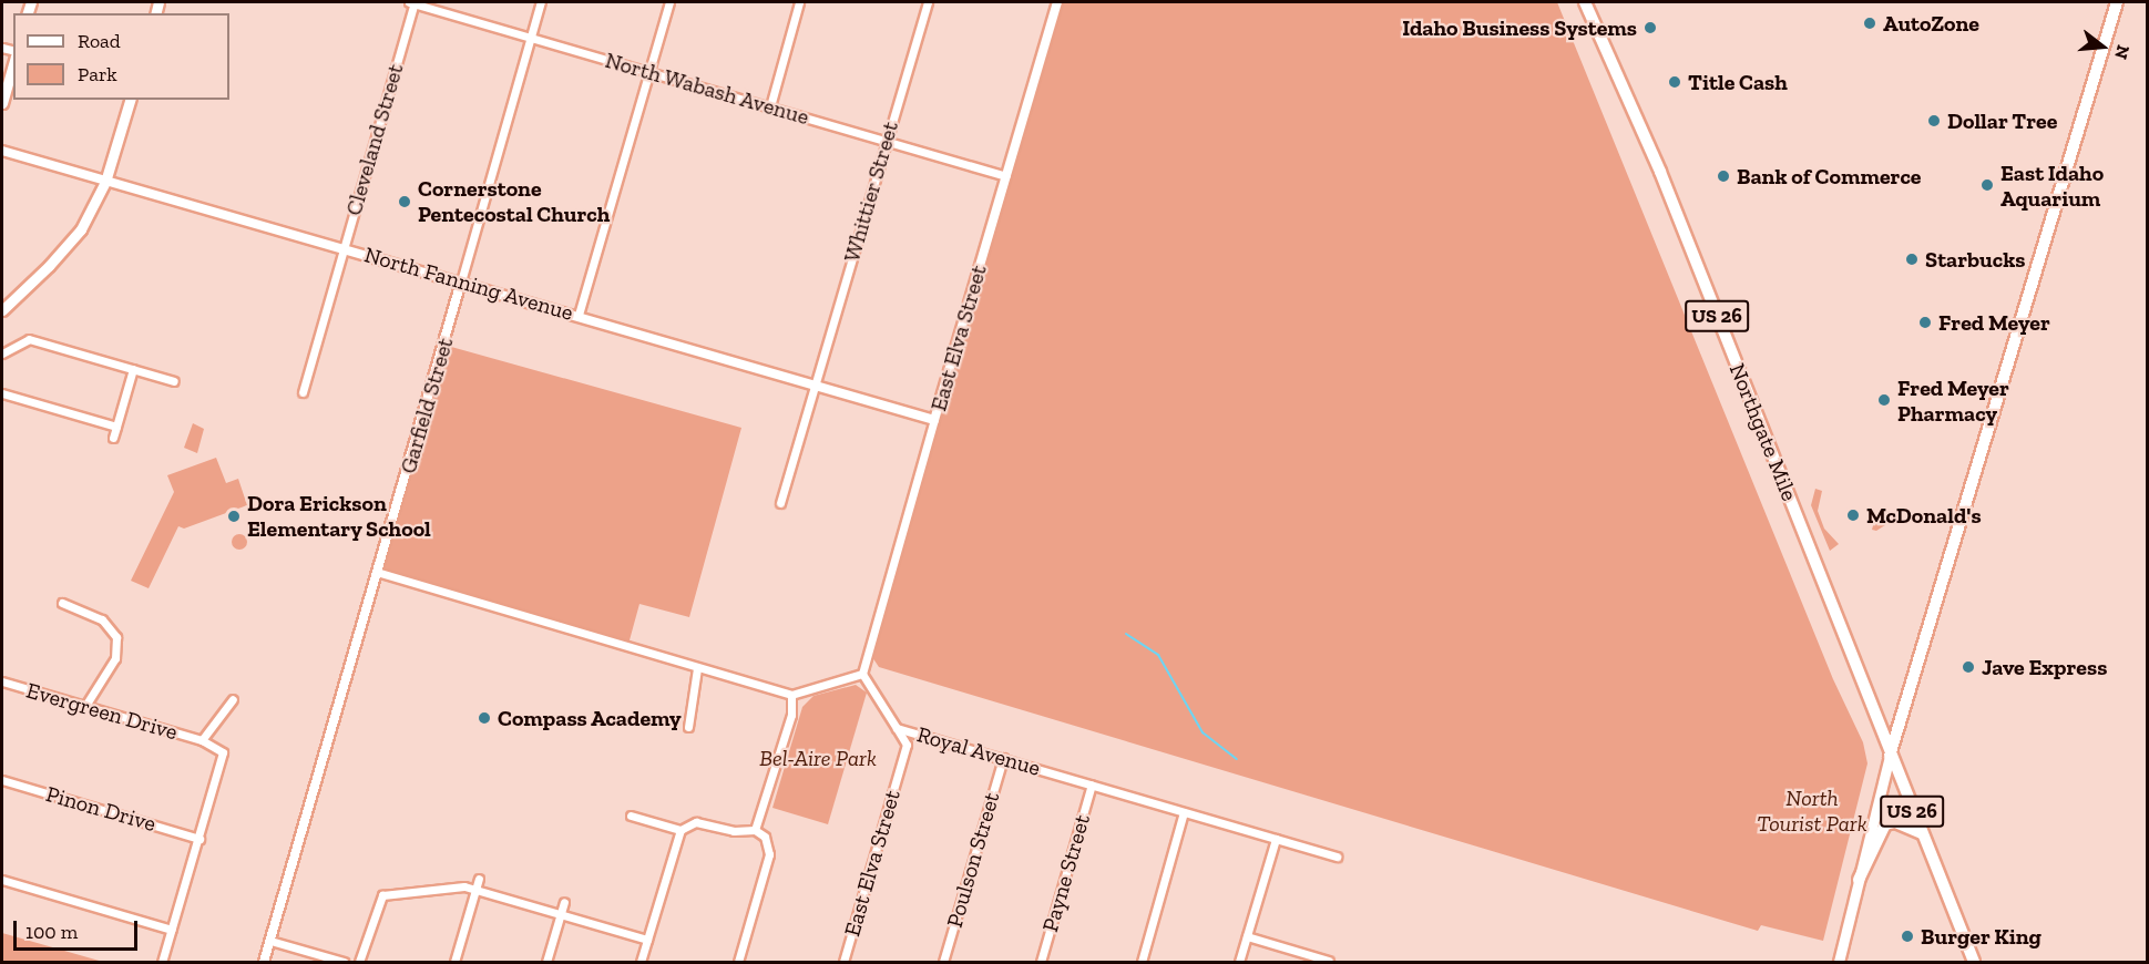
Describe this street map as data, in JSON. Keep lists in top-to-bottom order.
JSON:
{
  "streets": {
    "main road": ["US 26", "Northgate Mile"],
    "street": [
      "North Wabash Avenue",
      "Cleveland Street",
      "Whittier Street",
      "North Fanning Avenue",
      "East Elva Street",
      "Garfield Street",
      "Evergreen Drive",
      "Royal Avenue",
      "Pinon Drive",
      "Poulson Street",
      "Payne Street"
    ]
  },
  "crossings": [
    ["North Wabash Avenue", "Cleveland Street"],
    ["North Wabash Avenue", "Whittier Street"],
    ["North Wabash Avenue", "East Elva Street"],
    ["North Wabash Avenue", "Garfield Street"],
    ["Cleveland Street", "North Fanning Avenue"],
    ["Whittier Street", "North Fanning Avenue"],
    ["North Fanning Avenue", "East Elva Street"],
    ["North Fanning Avenue", "Garfield Street"],
    ["US 26", "Northgate Mile"],
    ["East Elva Street", "Royal Avenue"],
    ["Royal Avenue", "Poulson Street"],
    ["Royal Avenue", "Payne Street"]
  ],
  "parks": ["Bel-Aire Park", "North Tourist Park"],
  "places": [
    "AutoZone",
    "Idaho Business Systems",
    "Title Cash",
    "Dollar Tree",
    "Bank of Commerce",
    "East Idaho Aquarium",
    "Cornerstone Pentecostal Church",
    "Starbucks",
    "Fred Meyer",
    "Fred Meyer Pharmacy",
    "McDonald's",
    "Dora Erickson Elementary School",
    "Jave Express",
    "Compass Academy",
    "Burger King"
  ],
  "legend": ["Road", "Park"],
  "scale_bar": "100 m",
  "north": "right"
}
